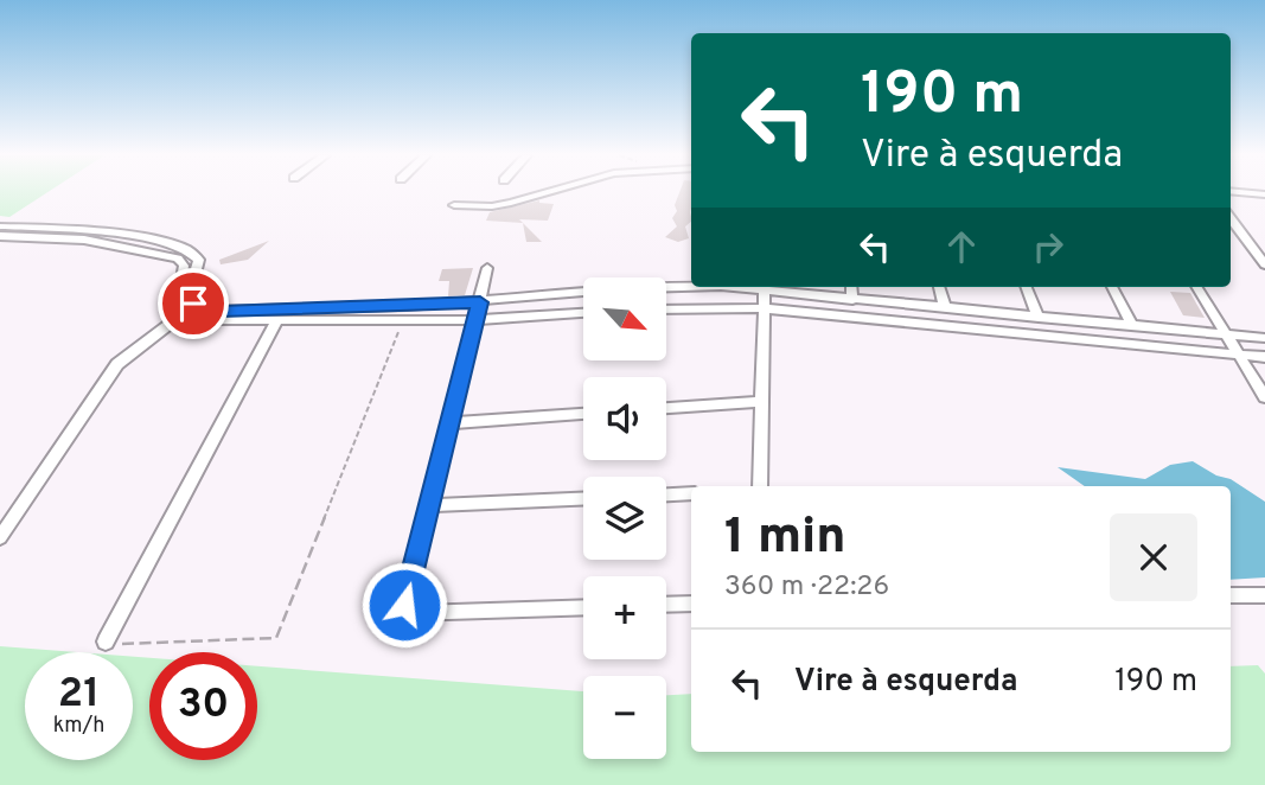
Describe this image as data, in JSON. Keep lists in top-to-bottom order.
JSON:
{
  "north": "bottom right",
  "page": {
    "turn": ["190 m", "Vire à esquerda"],
    "map_buttons": ["+", "−"],
    "heading": ["1 min", "360 m · 22:26"],
    "list": [
      {
        "name": "Vire à esquerda",
        "value": "190 m"
      }
    ],
    "speed": "21 km/h",
    "limit": "30"
  }
}
